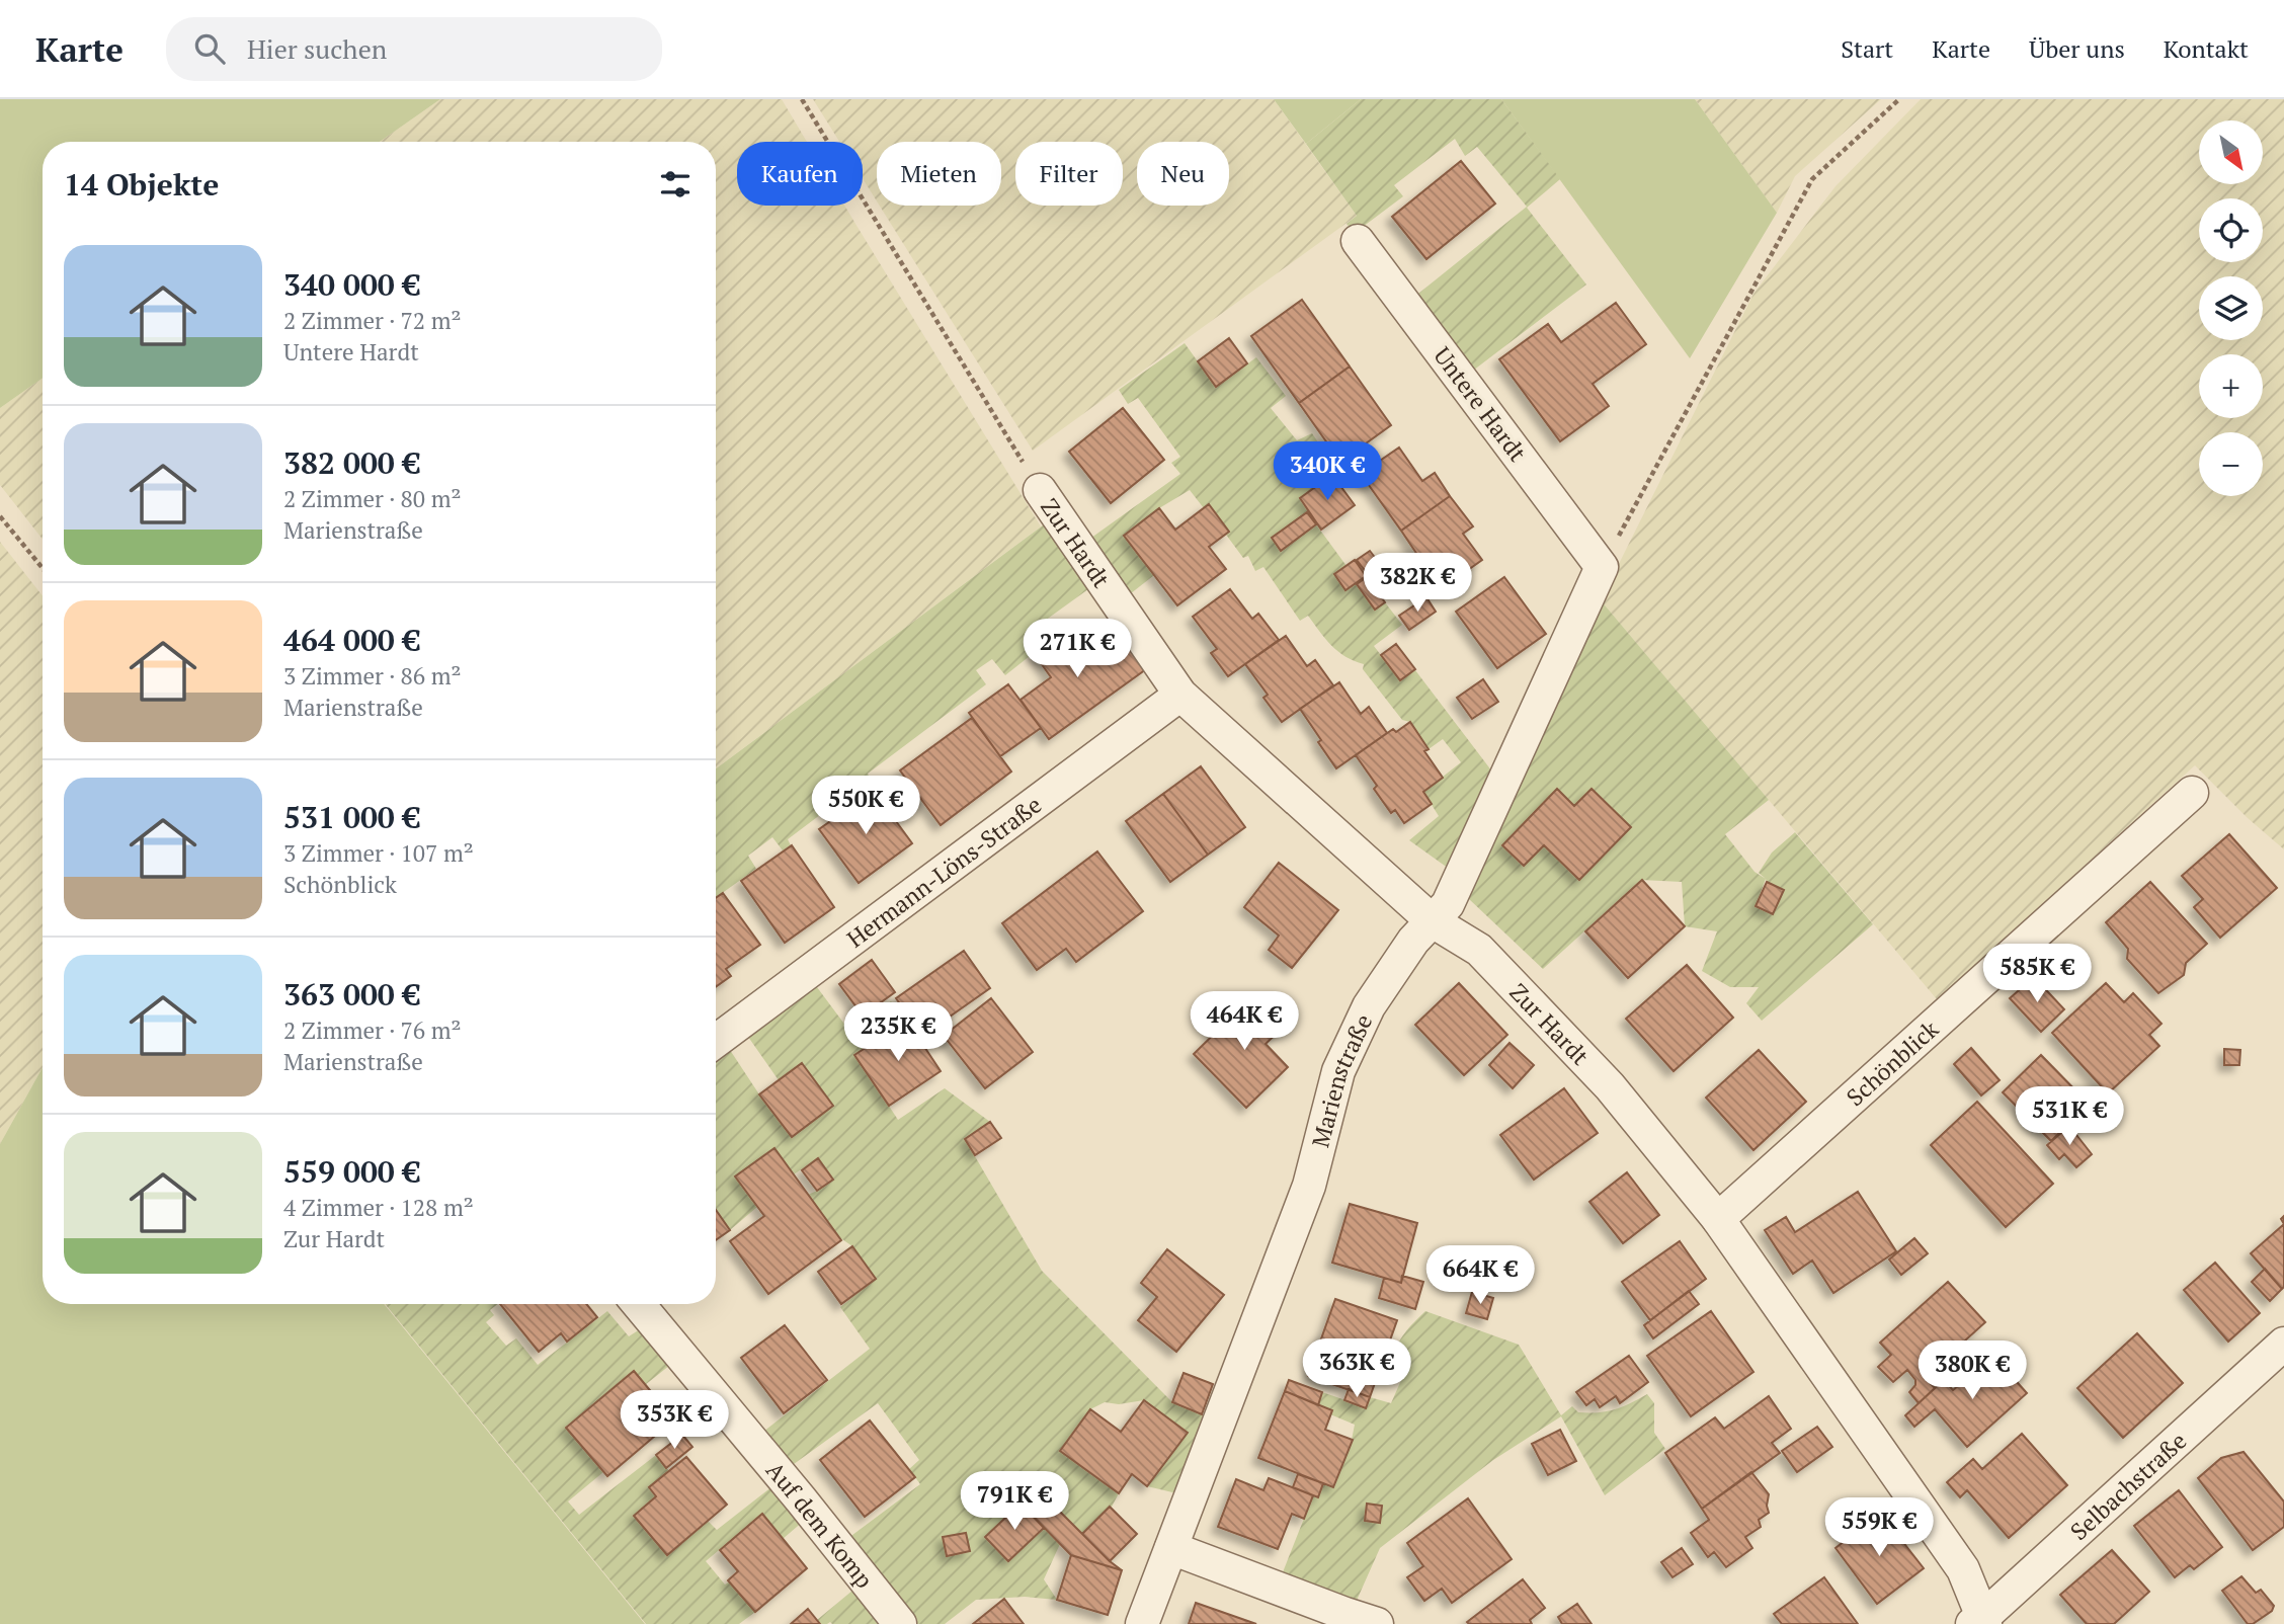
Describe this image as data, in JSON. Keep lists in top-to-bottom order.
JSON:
{
  "streets": {
    "street": [
      "Untere Hardt",
      "Zur Hardt",
      "Hermann-Löns-Straße",
      "Schönblick",
      "Marienstraße",
      "Selbachstraße",
      "Auf dem Komp"
    ]
  },
  "crossings": [
    ["Untere Hardt", "Marienstraße"],
    ["Zur Hardt", "Hermann-Löns-Straße"],
    ["Zur Hardt", "Schönblick"],
    ["Zur Hardt", "Marienstraße"],
    ["Zur Hardt", "Selbachstraße"]
  ],
  "north": "bottom right",
  "page": {
    "header": "Karte",
    "search": "Hier suchen",
    "nav": [
      "Start",
      "Karte",
      "Über uns",
      "Kontakt"
    ],
    "map_buttons": ["+", "−"],
    "chip": [
      "Kaufen",
      "Mieten",
      "Filter",
      "Neu"
    ],
    "heading": "14 Objekte",
    "list": [
      {
        "name": "340 000 €",
        "note": "2 Zimmer · 72 m² · Untere Hardt"
      },
      {
        "name": "382 000 €",
        "note": "2 Zimmer · 80 m² · Marienstraße"
      },
      {
        "name": "464 000 €",
        "note": "3 Zimmer · 86 m² · Marienstraße"
      },
      {
        "name": "531 000 €",
        "note": "3 Zimmer · 107 m² · Schönblick"
      },
      {
        "name": "363 000 €",
        "note": "2 Zimmer · 76 m² · Marienstraße"
      },
      {
        "name": "559 000 €",
        "note": "4 Zimmer · 128 m² · Zur Hardt"
      }
    ],
    "price": [
      "340K €",
      "382K €",
      "271K €",
      "550K €",
      "585K €",
      "464K €",
      "235K €",
      "531K €",
      "664K €",
      "363K €",
      "380K €",
      "353K €",
      "791K €",
      "559K €"
    ]
  }
}
